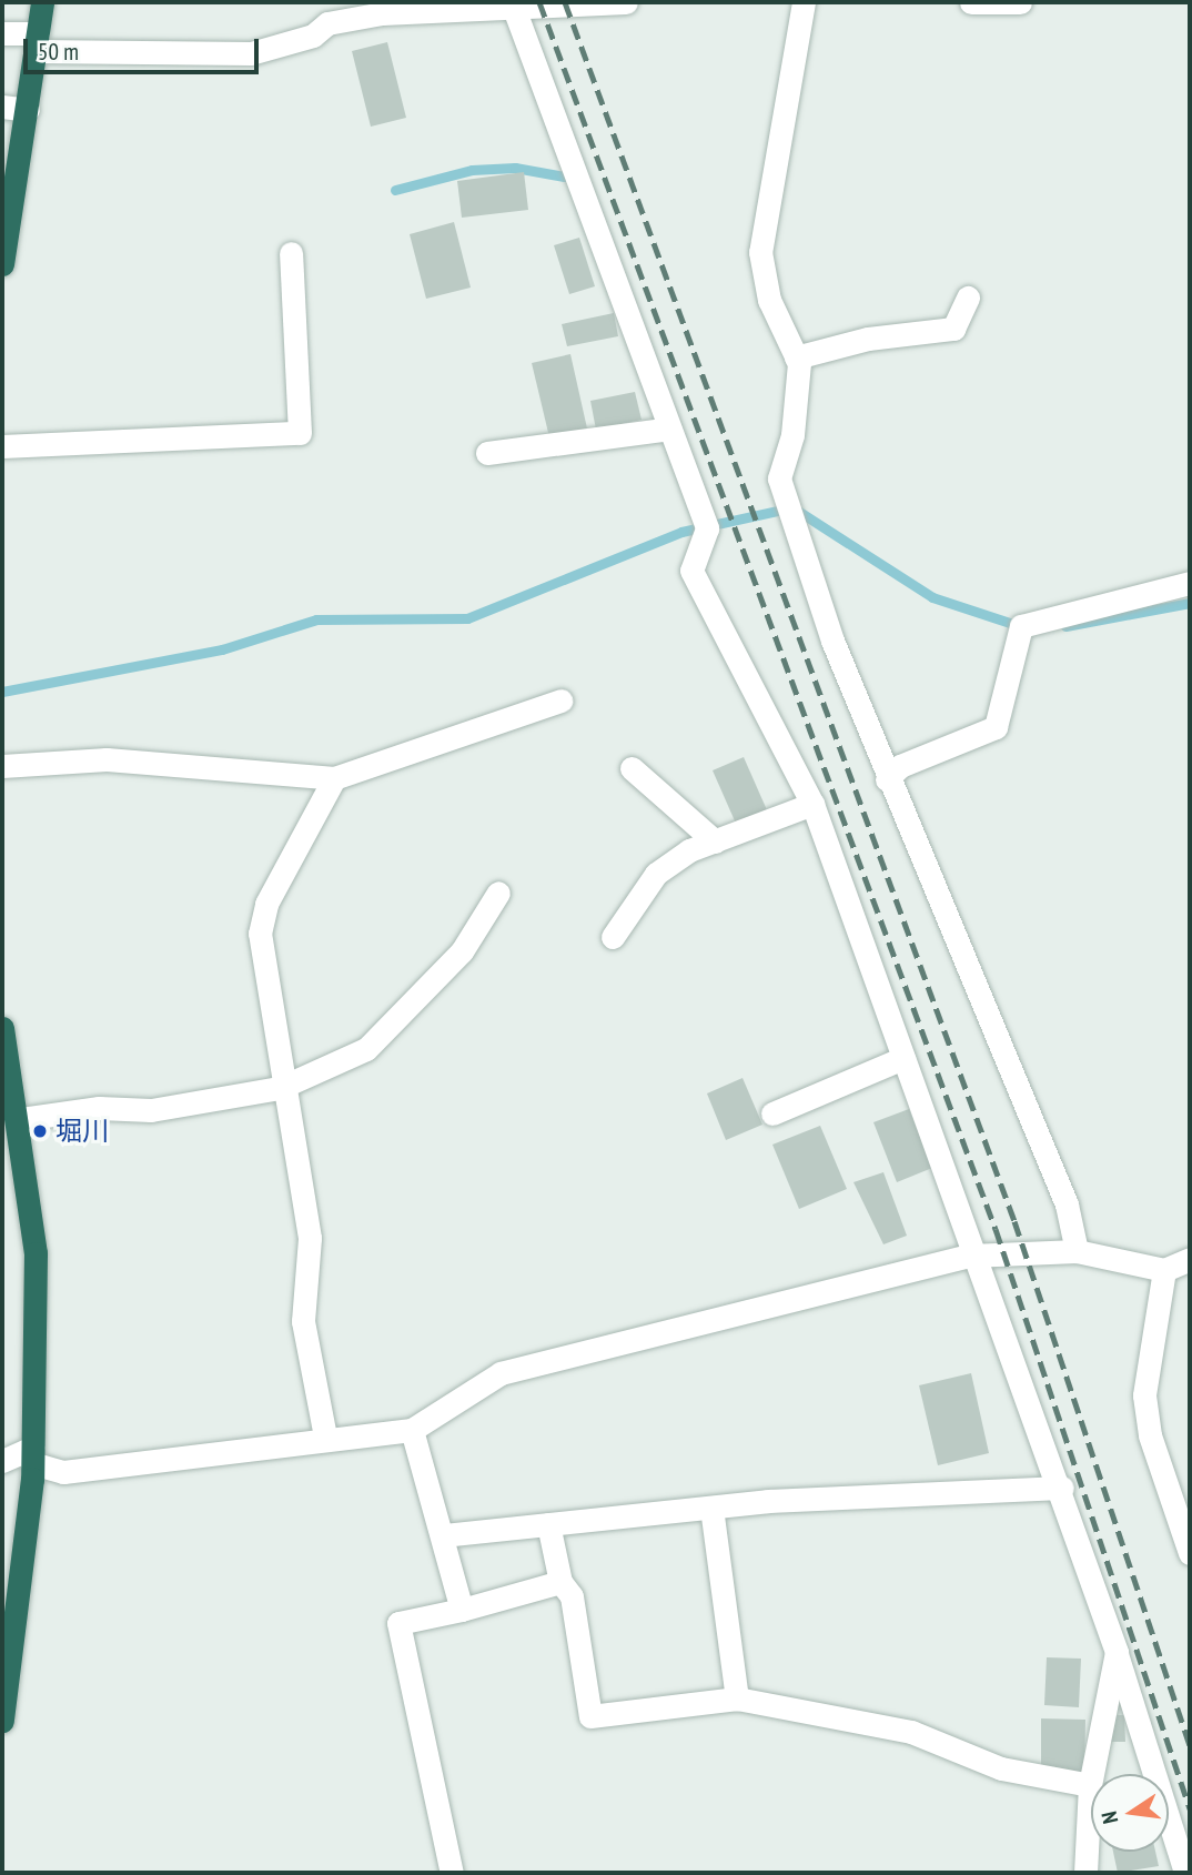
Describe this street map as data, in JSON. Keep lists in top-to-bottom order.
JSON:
{
  "places": ["堀川"],
  "scale_bar": "50 m",
  "north": "left"
}
